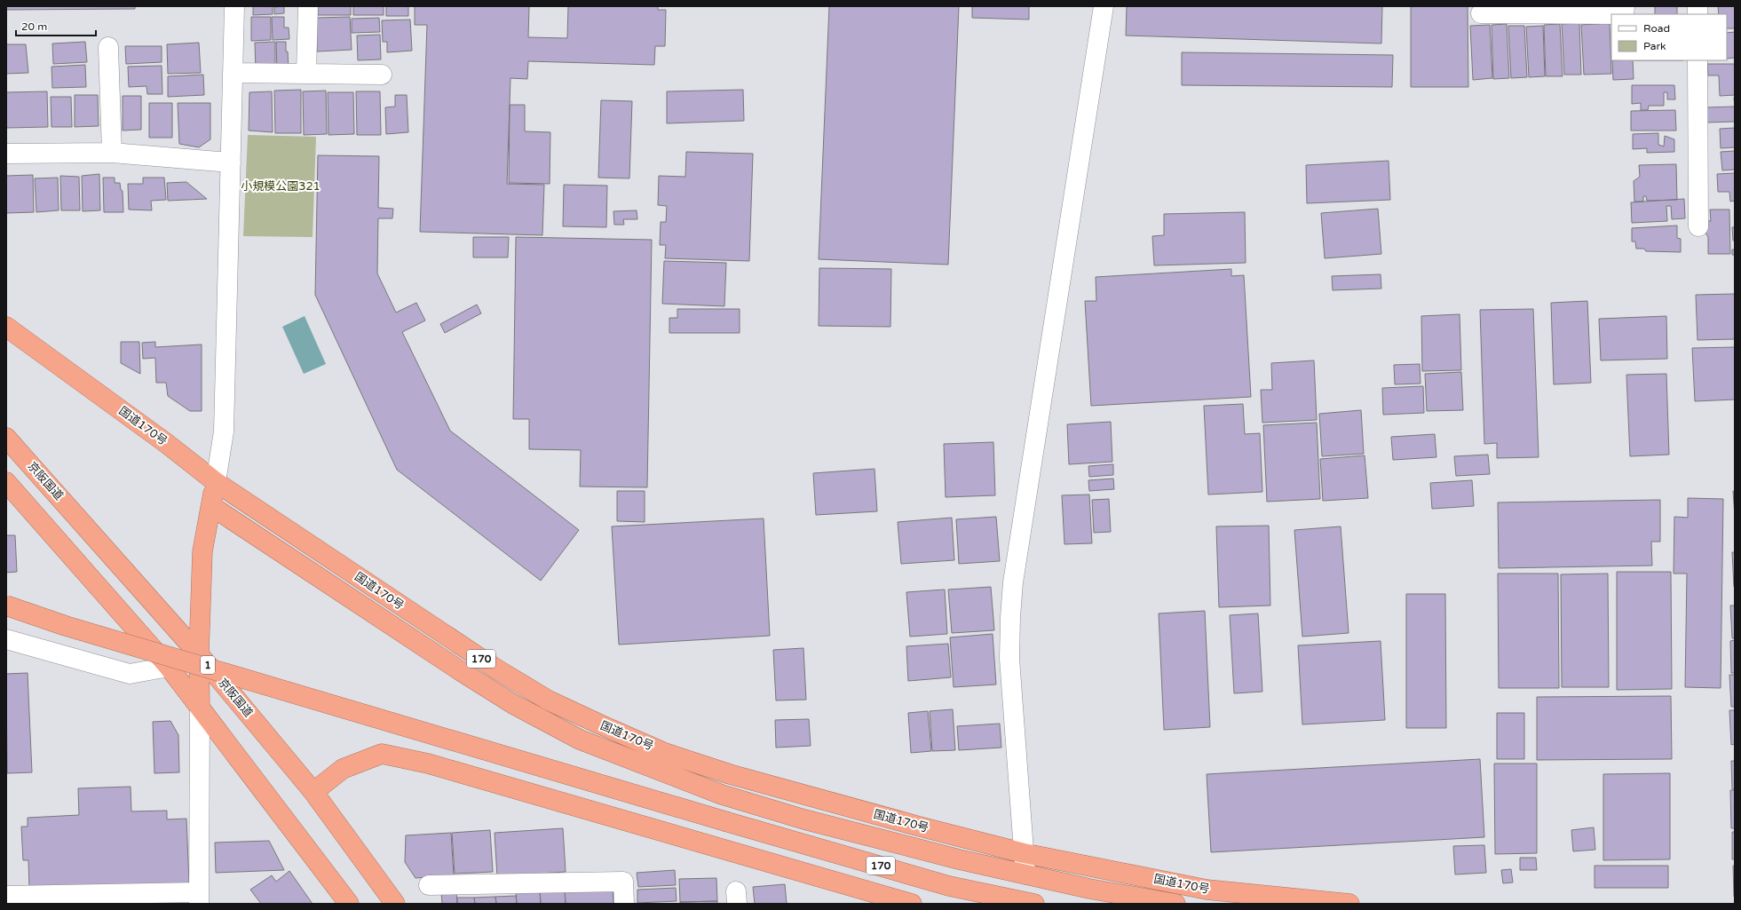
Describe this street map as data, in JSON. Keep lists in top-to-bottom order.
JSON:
{
  "streets": {
    "highway": [
      "国道170号",
      "京阪国道",
      "170",
      "1"
    ]
  },
  "crossings": [
    ["京阪国道", "170"]
  ],
  "parks": ["小規模公園321"],
  "legend": ["Road", "Park"],
  "scale_bar": "20 m"
}
